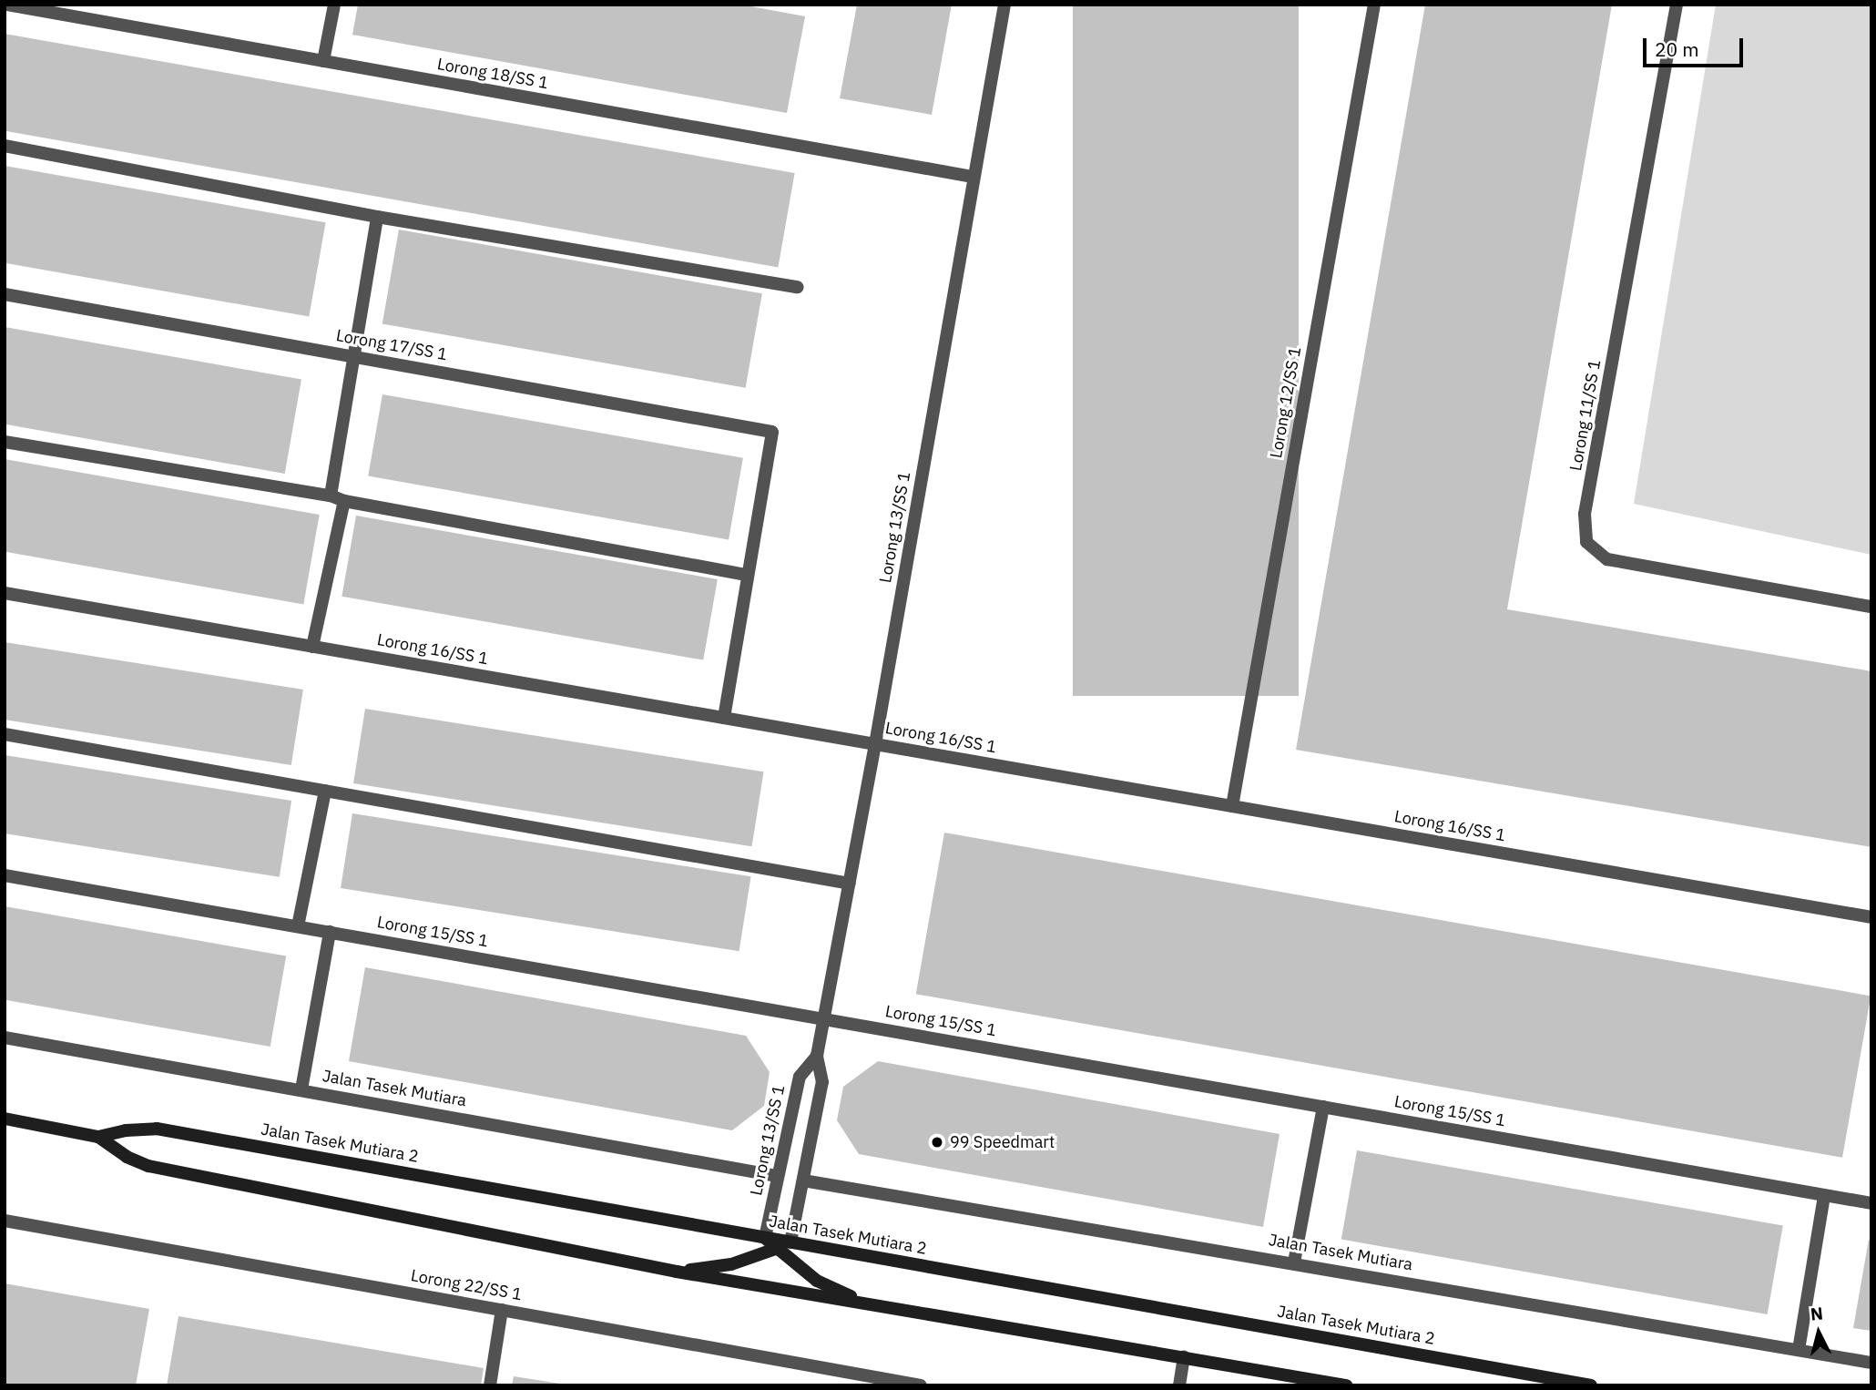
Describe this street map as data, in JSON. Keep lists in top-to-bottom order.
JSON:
{
  "streets": {
    "street": [
      "Lorong 18/SS 1",
      "Lorong 17/SS 1",
      "Lorong 12/SS 1",
      "Lorong 11/SS 1",
      "Lorong 13/SS 1",
      "Lorong 16/SS 1",
      "Lorong 15/SS 1",
      "Jalan Tasek Mutiara",
      "Jalan Tasek Mutiara 2",
      "Lorong 22/SS 1"
    ]
  },
  "crossings": [
    ["Lorong 18/SS 1", "Lorong 13/SS 1"],
    ["Lorong 12/SS 1", "Lorong 16/SS 1"],
    ["Lorong 13/SS 1", "Lorong 16/SS 1"],
    ["Lorong 13/SS 1", "Lorong 15/SS 1"],
    ["Lorong 13/SS 1", "Jalan Tasek Mutiara"],
    ["Lorong 13/SS 1", "Jalan Tasek Mutiara 2"]
  ],
  "places": ["99 Speedmart"],
  "scale_bar": "20 m",
  "north": "top"
}
